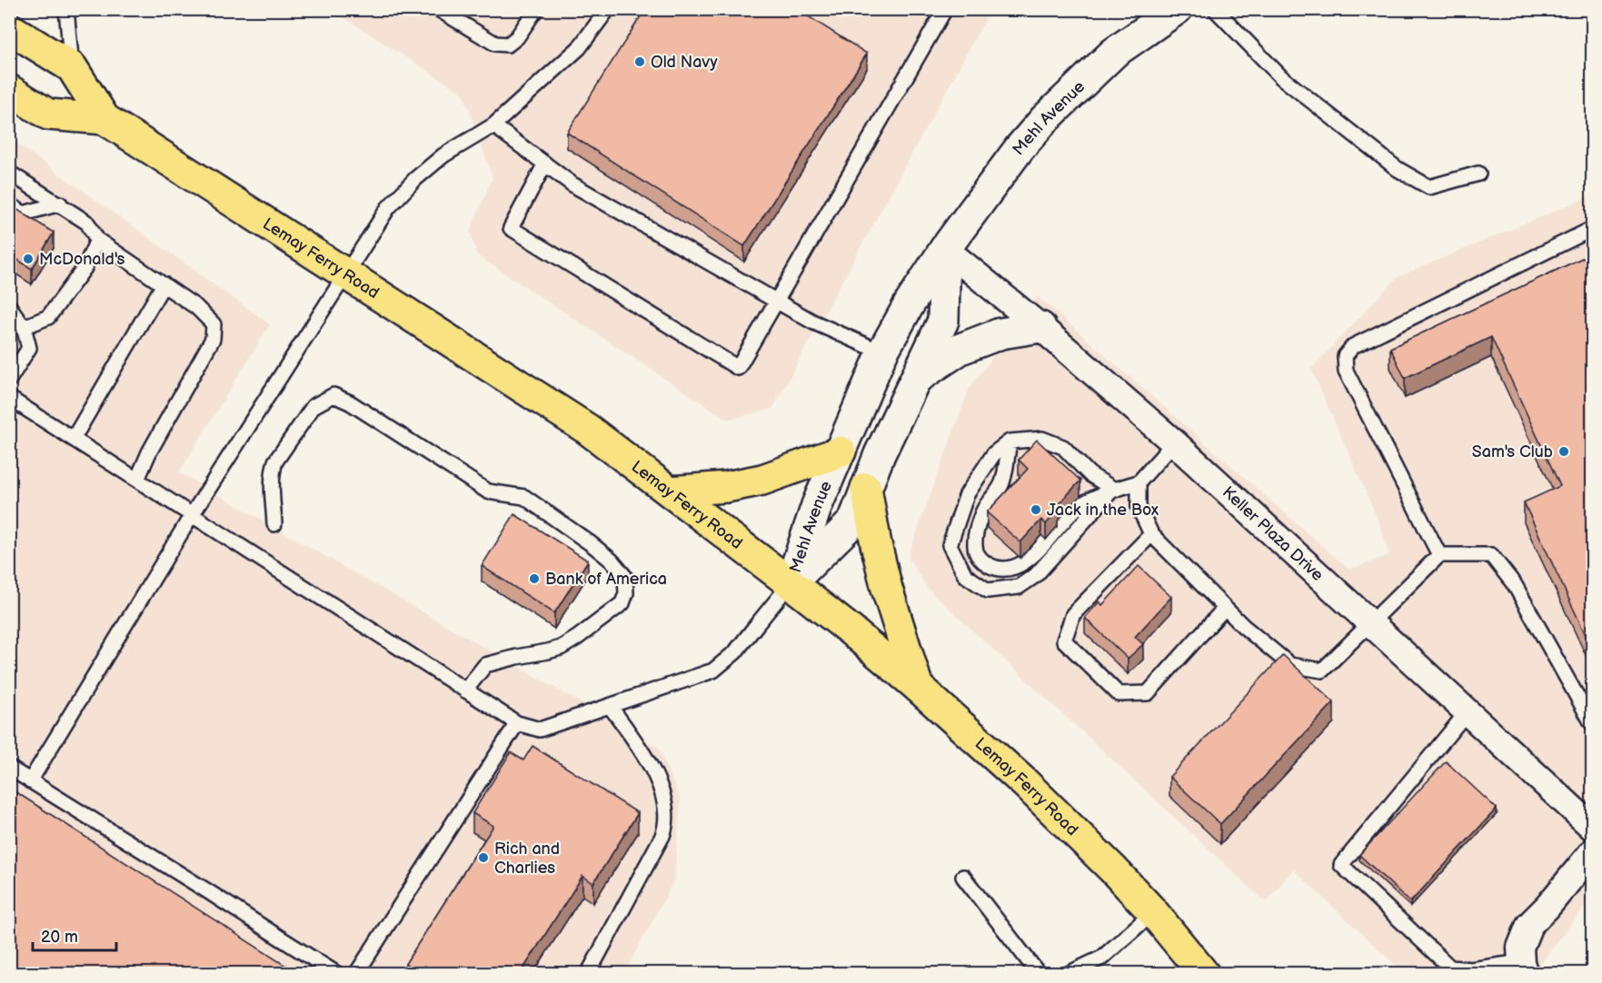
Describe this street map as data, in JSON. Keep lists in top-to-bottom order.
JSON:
{
  "streets": {
    "main road": ["Lemay Ferry Road"],
    "street": ["Mehl Avenue", "Keller Plaza Drive"]
  },
  "crossings": [
    ["Mehl Avenue", "Lemay Ferry Road"],
    ["Mehl Avenue", "Keller Plaza Drive"]
  ],
  "places": [
    "Old Navy",
    "McDonald's",
    "Sam's Club",
    "Jack in the Box",
    "Bank of America",
    "Rich and Charlies"
  ],
  "scale_bar": "20 m"
}
